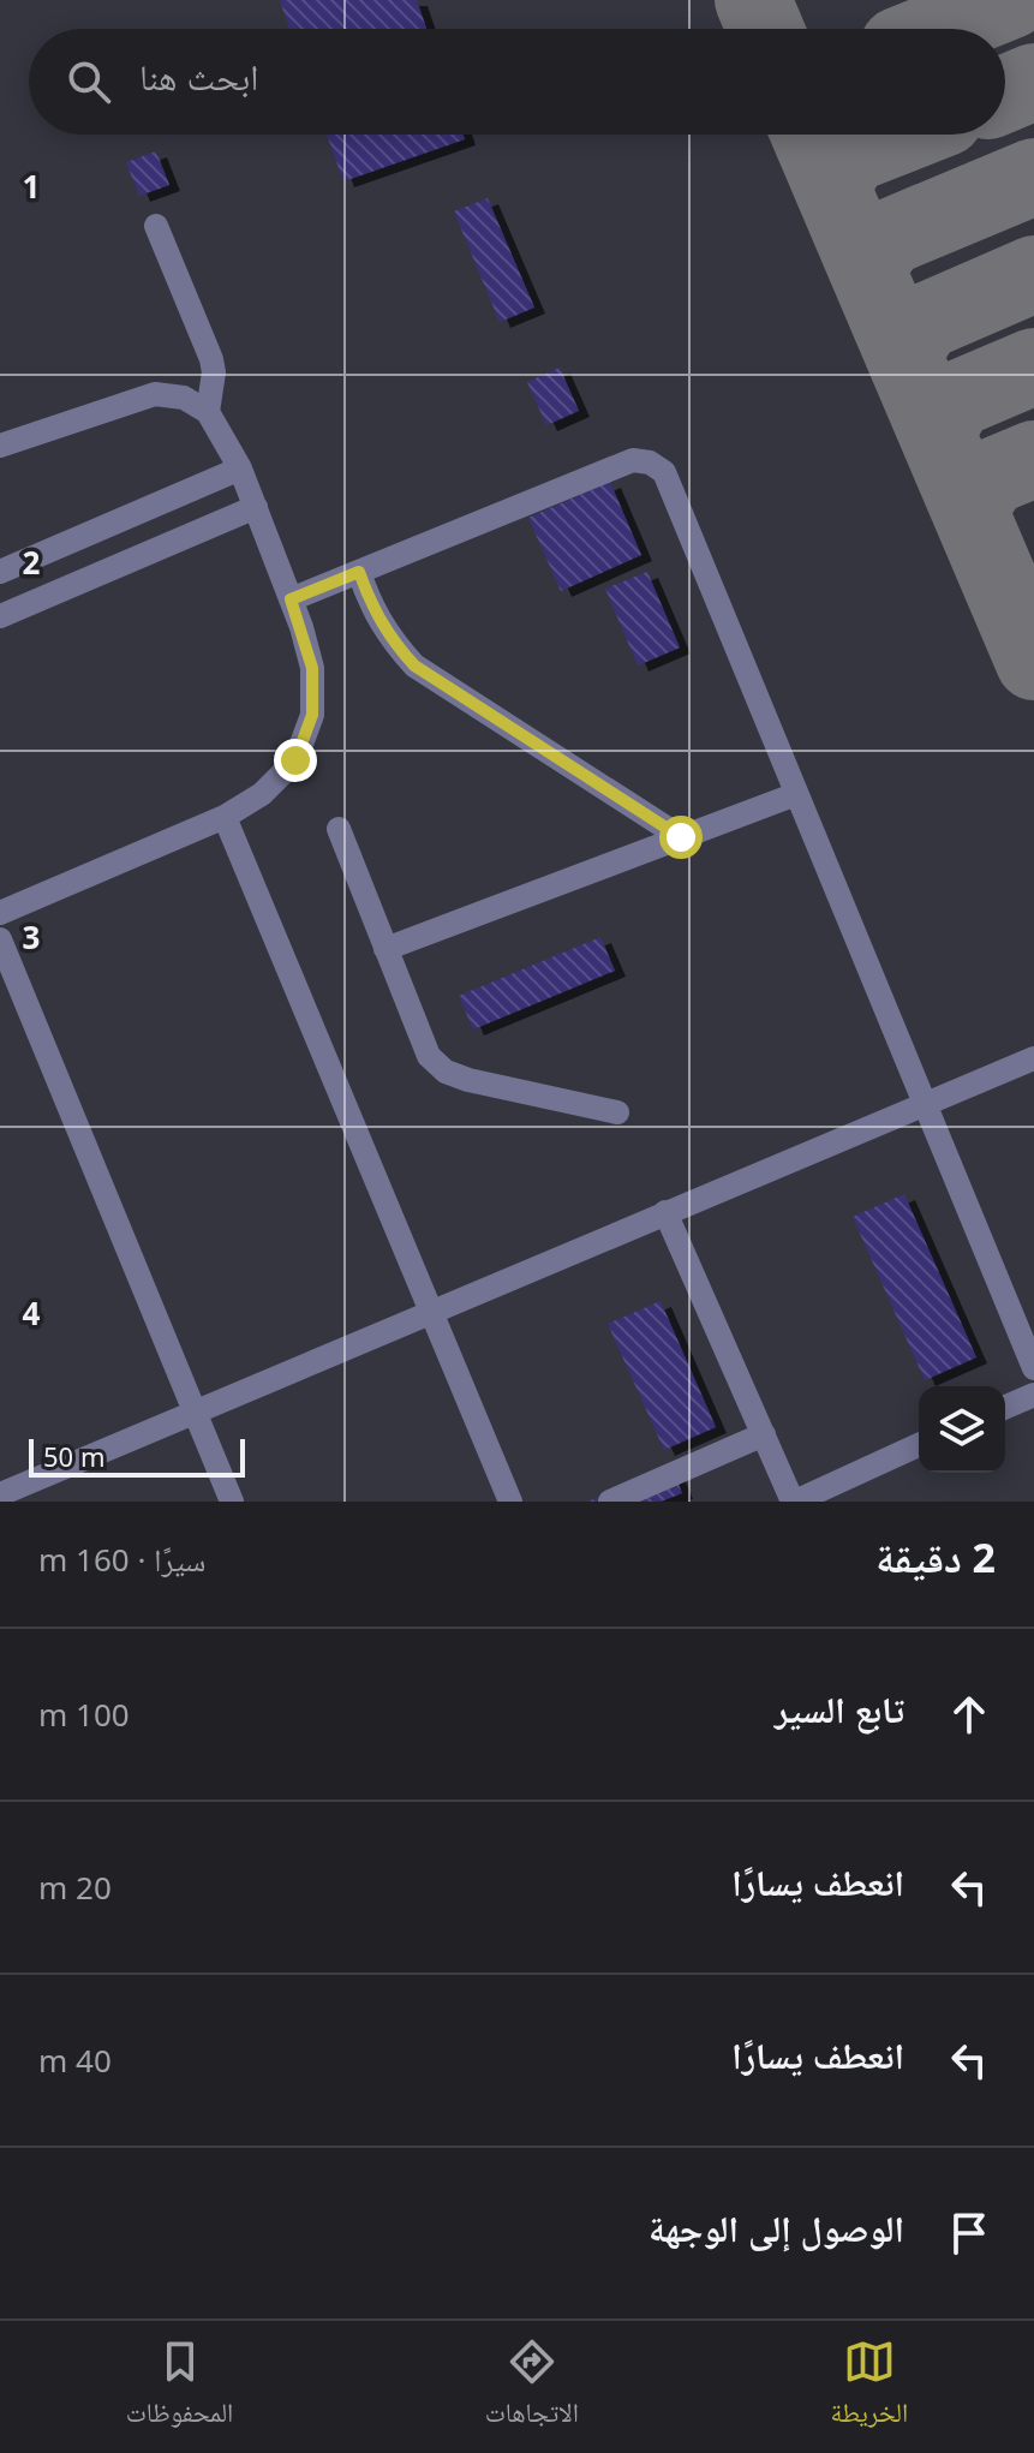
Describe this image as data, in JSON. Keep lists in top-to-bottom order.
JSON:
{
  "scale_bar": "50 m",
  "page": {
    "search": "ابحث هنا",
    "scale": "50 m",
    "heading": ["2 دقيقة", "سيرًا · 160 m"],
    "list": [
      ["تابع السير", "100 m"],
      ["انعطف يسارًا", "20 m"],
      ["انعطف يسارًا", "40 m"],
      "الوصول إلى الوجهة"
    ],
    "nav": ["الخريطة", "الاتجاهات", "المحفوظات"]
  },
  "grid": {
    "rows": [
      "1",
      "2",
      "3",
      "4"
    ]
  }
}
